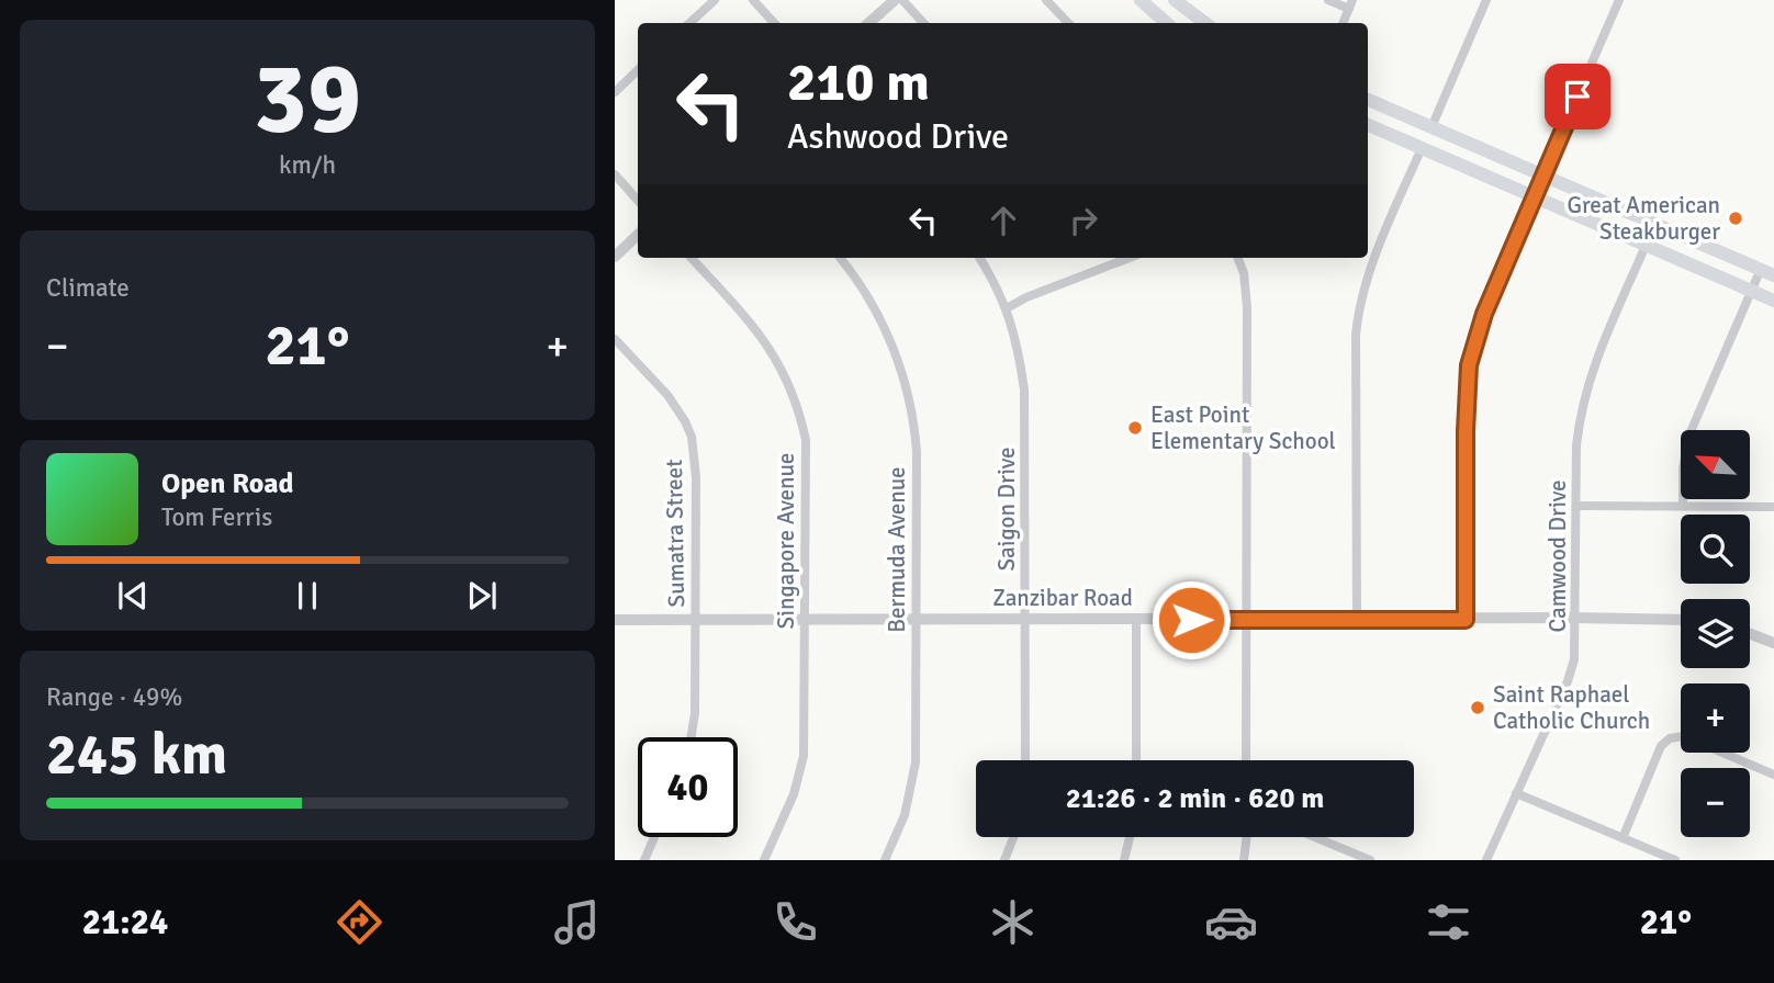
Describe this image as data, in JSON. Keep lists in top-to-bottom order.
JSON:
{
  "streets": {
    "street": [
      "Saigon Drive",
      "Sumatra Street",
      "Singapore Avenue",
      "Bermuda Avenue",
      "Camwood Drive",
      "Zanzibar Road"
    ]
  },
  "crossings": [
    ["Saigon Drive", "Zanzibar Road"],
    ["Sumatra Street", "Zanzibar Road"],
    ["Singapore Avenue", "Zanzibar Road"],
    ["Bermuda Avenue", "Zanzibar Road"],
    ["Camwood Drive", "Zanzibar Road"]
  ],
  "places": ["Great American Steakburger", "East Point Elementary School", "Saint Raphael Catholic Church"],
  "north": "top left",
  "page": {
    "tile": [
      ["39", "km/h"],
      "Climate",
      ["Range · 49%", "245 km"]
    ],
    "turn": ["210 m", "Ashwood Drive"],
    "heat": ["−", "21°", "+"],
    "map_buttons": ["+", "−"],
    "song": ["Open Road", "Tom Ferris"],
    "limit": "40",
    "trip": "21:26 · 2 min · 620 m",
    "tabs": ["21:24", "21°"]
  }
}
